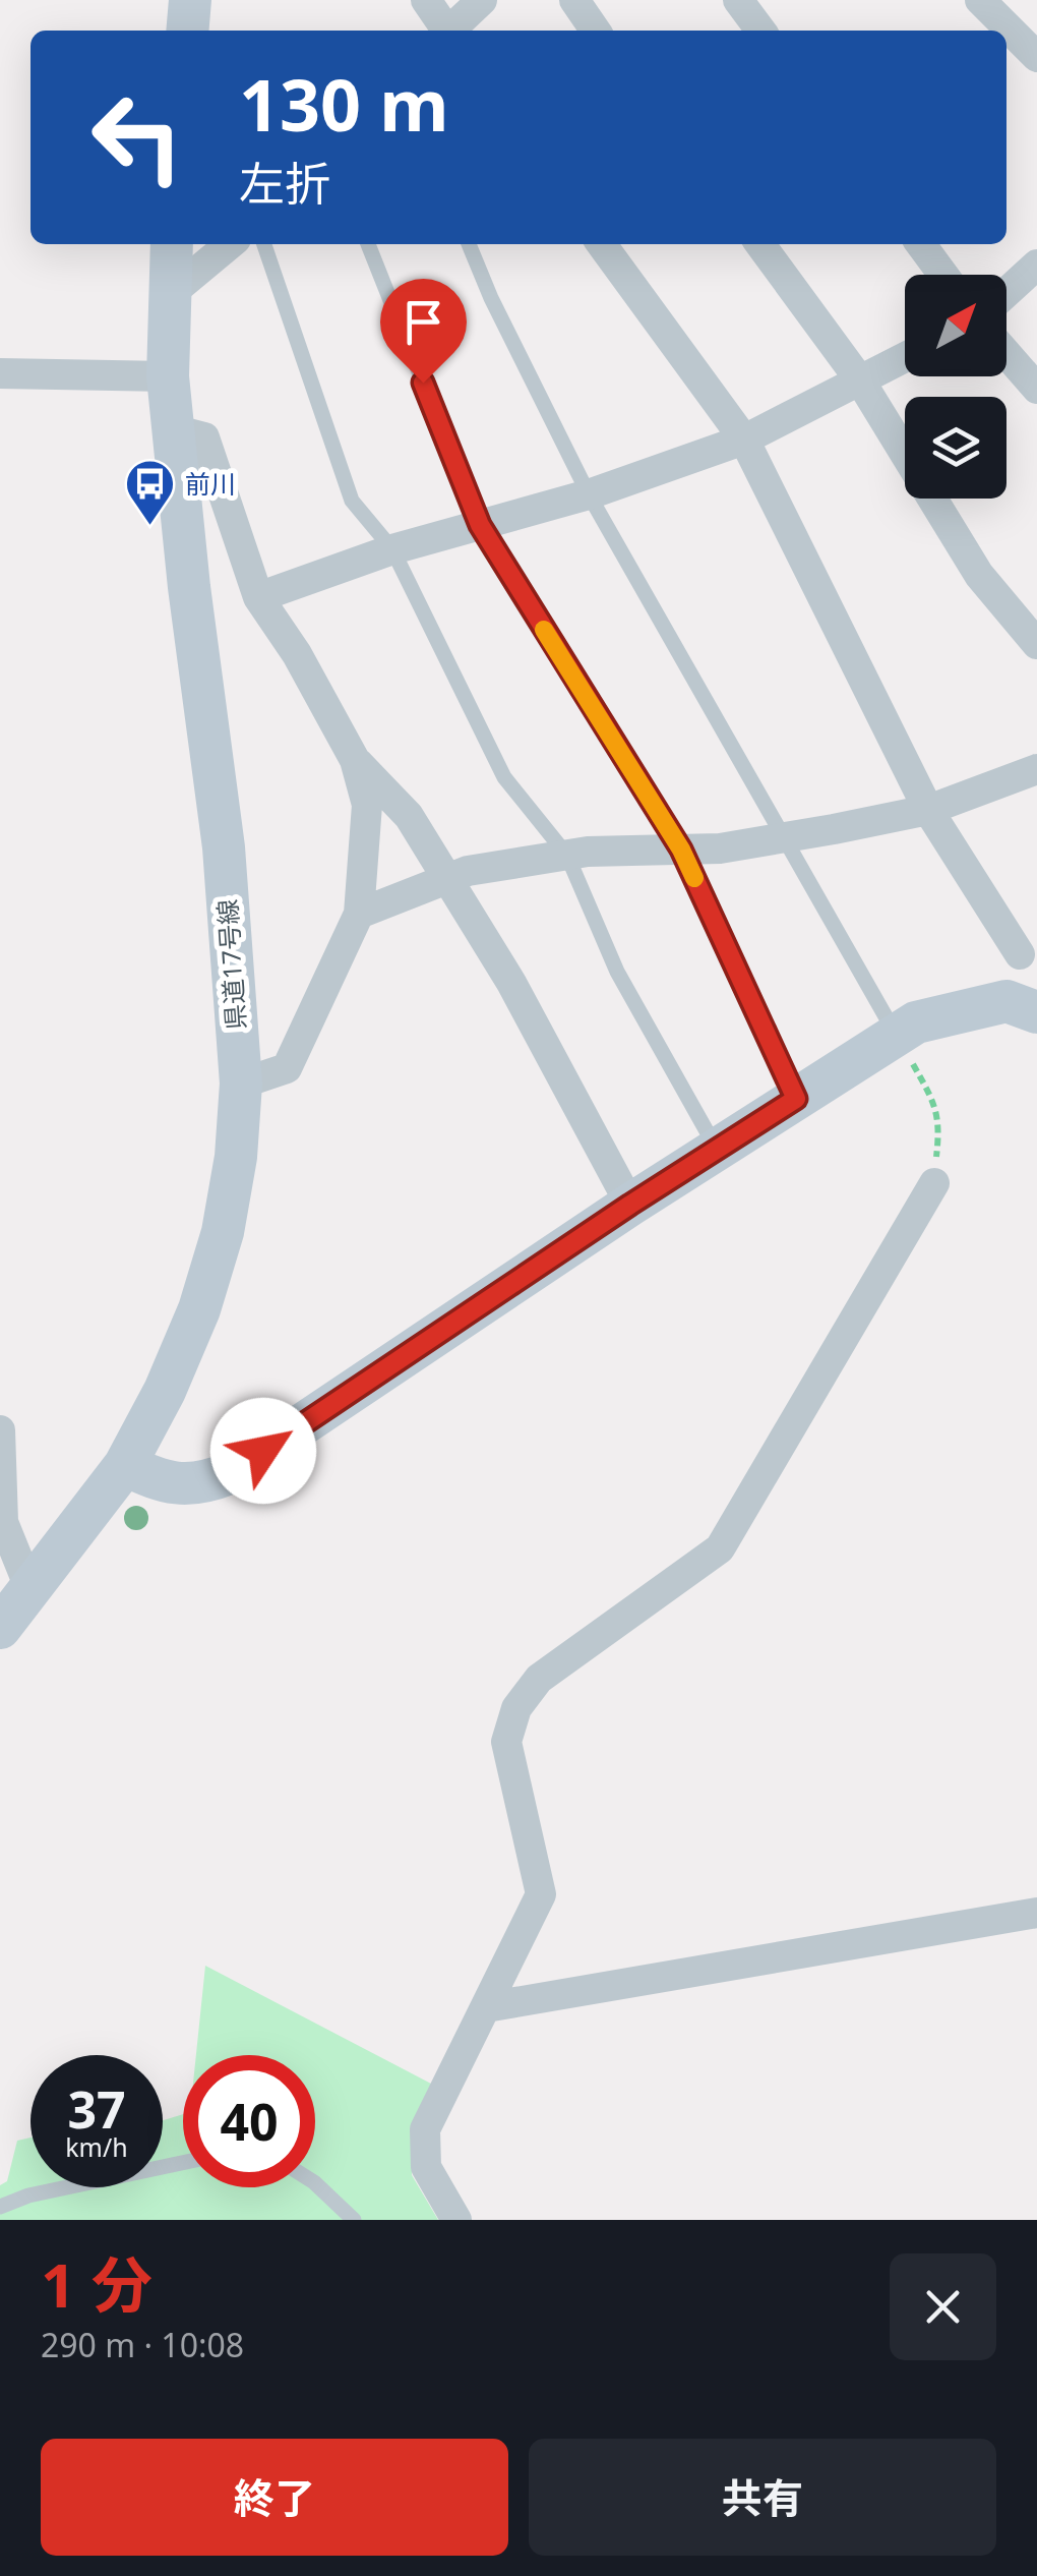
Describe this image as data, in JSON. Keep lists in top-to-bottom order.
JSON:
{
  "streets": {
    "main road": ["県道17号線"]
  },
  "places": {
    "bus stop": ["前川"]
  },
  "north": "top right",
  "page": {
    "turn": ["130 m", "左折"],
    "speed": "37 km/h",
    "limit": "40",
    "heading": ["1 分", "290 m · 10:08"],
    "buttons": ["終了", "共有"]
  }
}
